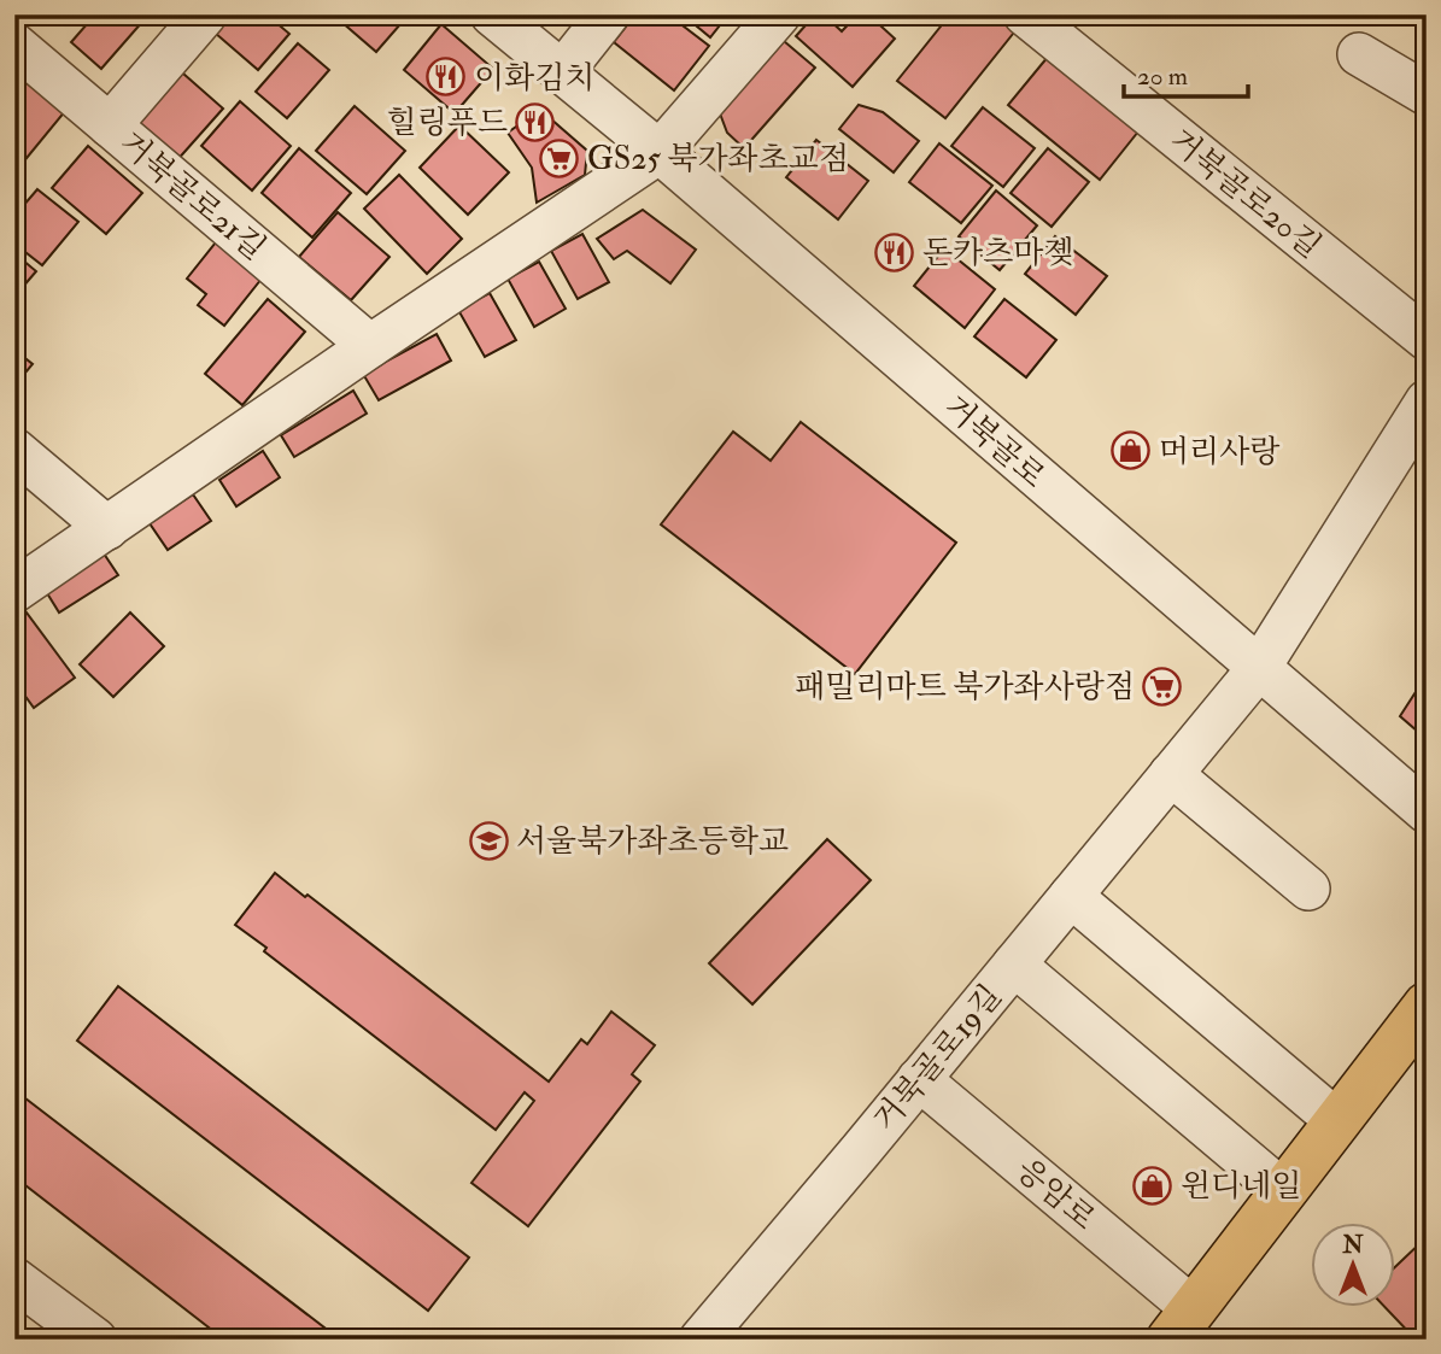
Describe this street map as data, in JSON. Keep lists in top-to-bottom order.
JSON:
{
  "streets": {
    "main road": ["응암로"],
    "street": [
      "거북골로20길",
      "거북골로21길",
      "거북골로",
      "거북골로19길"
    ]
  },
  "crossings": [
    ["거북골로", "거북골로19길"],
    ["거북골로19길", "응암로"]
  ],
  "places": {
    "restaurant": ["이화김치", "힐링푸드", "돈카츠마졪"],
    "supermarket": ["GS25 북가좌초교점", "패밀리마트 북가좌사랑점"],
    "shop": ["머리사랑", "윈디네일"],
    "school or university": ["서울북가좌초등학교"]
  },
  "scale_bar": "20 m",
  "north": "top"
}
